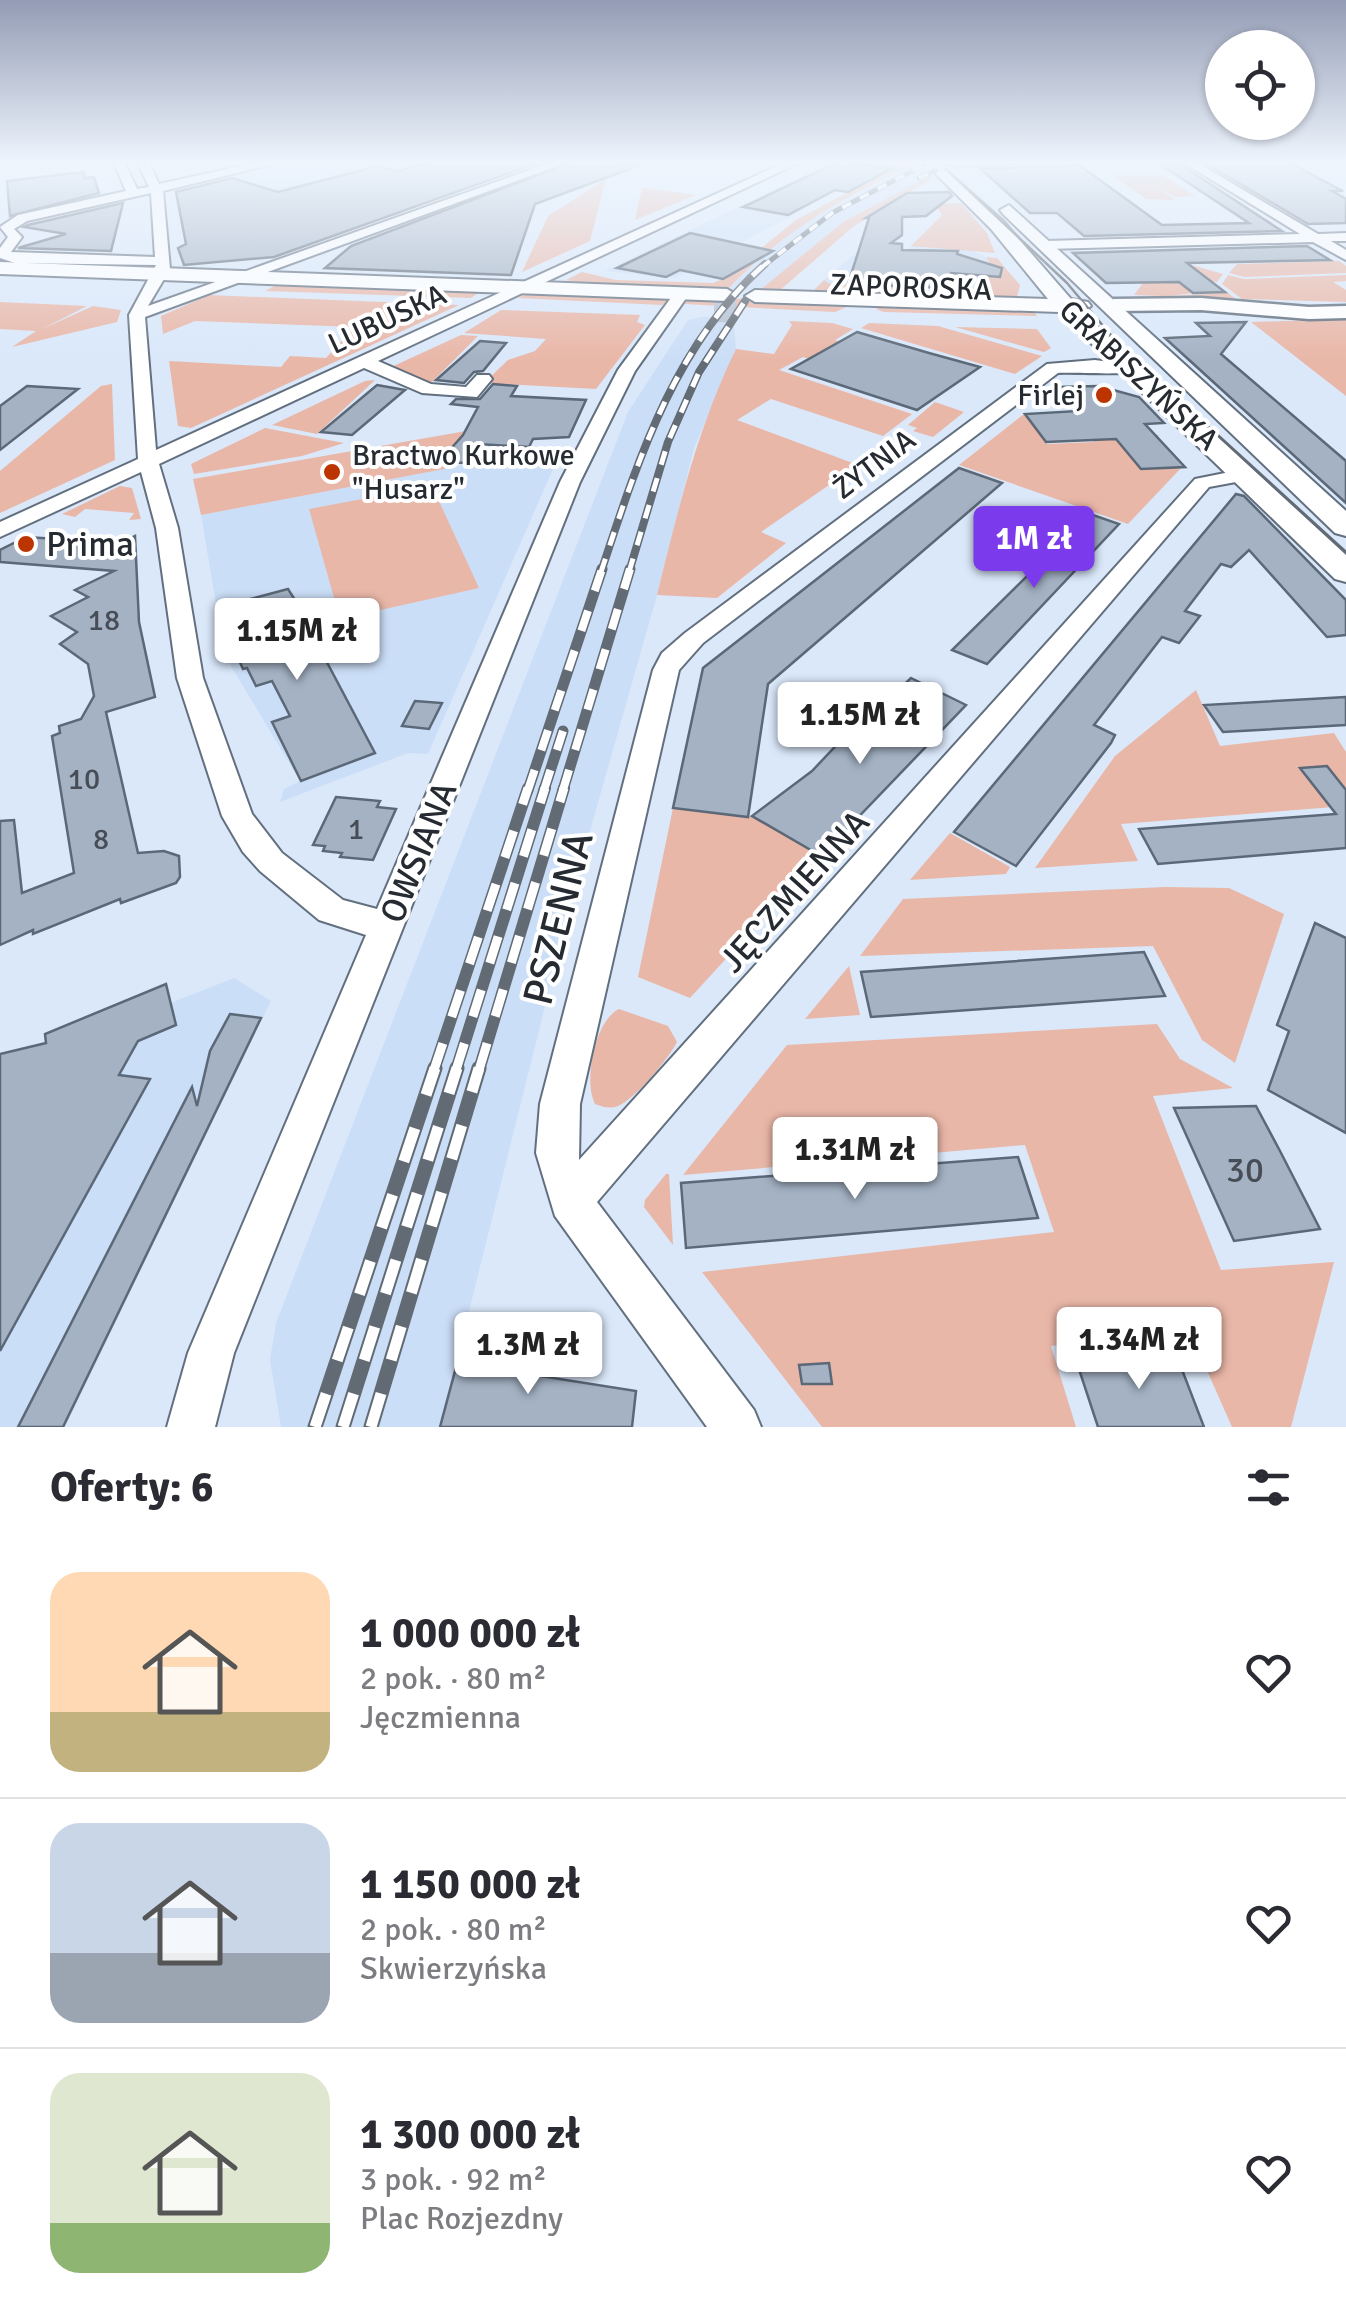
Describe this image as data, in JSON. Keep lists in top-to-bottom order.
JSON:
{
  "streets": {
    "main road": ["ZAPOROSKA", "GRABISZYŃSKA"],
    "street": [
      "LUBUSKA",
      "ŻYTNIA",
      "OWSIANA",
      "JĘCZMIENNA",
      "PSZENNA"
    ]
  },
  "crossings": [
    ["ZAPOROSKA", "LUBUSKA"],
    ["ZAPOROSKA", "GRABISZYŃSKA"],
    ["ZAPOROSKA", "OWSIANA"],
    ["GRABISZYŃSKA", "ŻYTNIA"],
    ["GRABISZYŃSKA", "JĘCZMIENNA"],
    ["ŻYTNIA", "PSZENNA"],
    ["JĘCZMIENNA", "PSZENNA"]
  ],
  "places": ["Firlej", "Bractwo Kurkowe \"Husarz\"", "Prima"],
  "house_numbers": [
    "18",
    "10",
    "1",
    "8",
    "30"
  ],
  "page": {
    "price": [
      "1M zł",
      "1.15M zł",
      "1.15M zł",
      "1.31M zł",
      "1.34M zł",
      "1.3M zł"
    ],
    "heading": "Oferty: 6",
    "list": [
      {
        "name": "1 000 000 zł",
        "note": "2 pok. · 80 m² · Jęczmienna"
      },
      {
        "name": "1 150 000 zł",
        "note": "2 pok. · 80 m² · Skwierzyńska"
      },
      {
        "name": "1 300 000 zł",
        "note": "3 pok. · 92 m² · Plac Rozjezdny"
      }
    ]
  }
}
